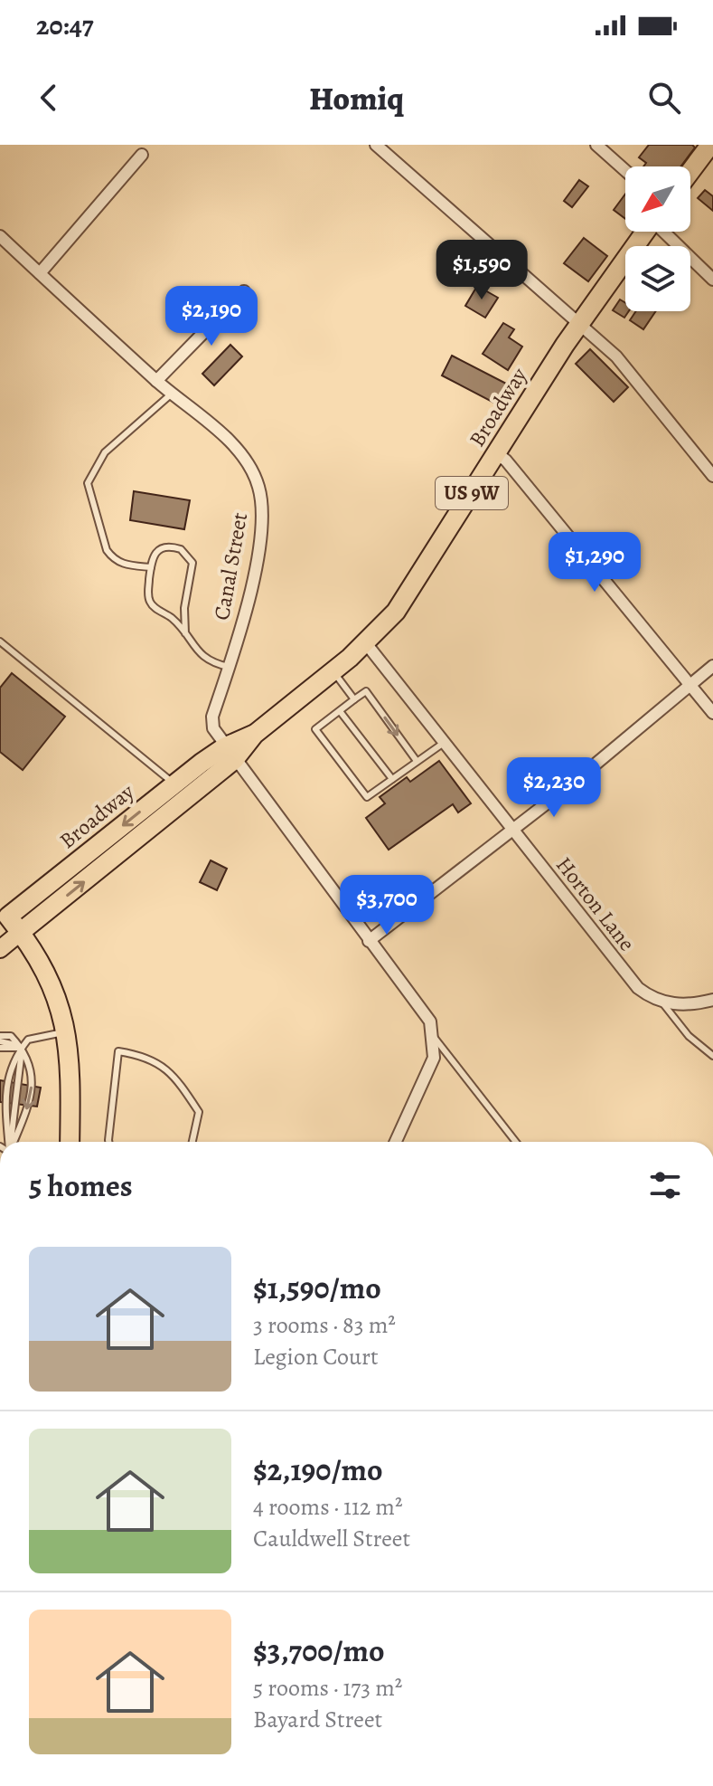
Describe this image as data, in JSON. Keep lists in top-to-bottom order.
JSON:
{
  "streets": {
    "highway": ["Broadway", "US 9W"],
    "street": ["Canal Street", "Horton Lane"]
  },
  "crossings": [
    ["Broadway", "US 9W"],
    ["Broadway", "Canal Street"],
    ["Broadway", "Horton Lane"]
  ],
  "north": "bottom left",
  "page": {
    "status": "20:47",
    "header": "Homiq",
    "price": [
      "$1,590",
      "$2,190",
      "$1,290",
      "$2,230",
      "$3,700"
    ],
    "heading": "5 homes",
    "list": [
      {
        "name": "$1,590/mo",
        "note": "3 rooms · 83 m² · Legion Court"
      },
      {
        "name": "$2,190/mo",
        "note": "4 rooms · 112 m² · Cauldwell Street"
      },
      {
        "name": "$3,700/mo",
        "note": "5 rooms · 173 m² · Bayard Street"
      }
    ]
  }
}
